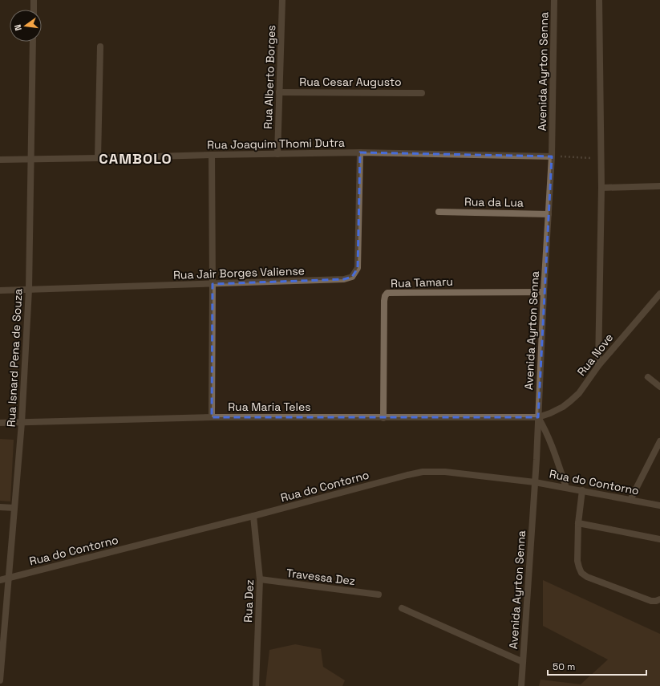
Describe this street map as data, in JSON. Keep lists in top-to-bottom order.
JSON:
{
  "streets": {
    "street": [
      "Avenida Ayrton Senna",
      "Rua Alberto Borges",
      "Rua Cesar Augusto",
      "Rua Joaquim Thomi Dutra",
      "Rua da Lua",
      "Rua Jair Borges Valiense",
      "Rua Tamaru",
      "Rua Nove",
      "Rua Isnard Pena de Souza",
      "Rua Maria Teles",
      "Rua do Contorno",
      "Travessa Dez",
      "Rua Dez"
    ]
  },
  "crossings": [
    ["Avenida Ayrton Senna", "Rua Joaquim Thomi Dutra"],
    ["Avenida Ayrton Senna", "Rua da Lua"],
    ["Avenida Ayrton Senna", "Rua Tamaru"],
    ["Avenida Ayrton Senna", "Rua Nove"],
    ["Avenida Ayrton Senna", "Rua Maria Teles"],
    ["Avenida Ayrton Senna", "Rua do Contorno"],
    ["Rua Alberto Borges", "Rua Cesar Augusto"],
    ["Rua Alberto Borges", "Rua Joaquim Thomi Dutra"],
    ["Rua Joaquim Thomi Dutra", "Rua Jair Borges Valiense"],
    ["Rua Joaquim Thomi Dutra", "Rua Isnard Pena de Souza"],
    ["Rua Jair Borges Valiense", "Rua Isnard Pena de Souza"],
    ["Rua Tamaru", "Rua Maria Teles"],
    ["Rua Nove", "Rua Maria Teles"],
    ["Rua Isnard Pena de Souza", "Rua Maria Teles"],
    ["Rua Isnard Pena de Souza", "Rua do Contorno"],
    ["Rua do Contorno", "Rua Dez"],
    ["Travessa Dez", "Rua Dez"]
  ],
  "districts": ["CAMBOLO"],
  "scale_bar": "50 m",
  "north": "left"
}
